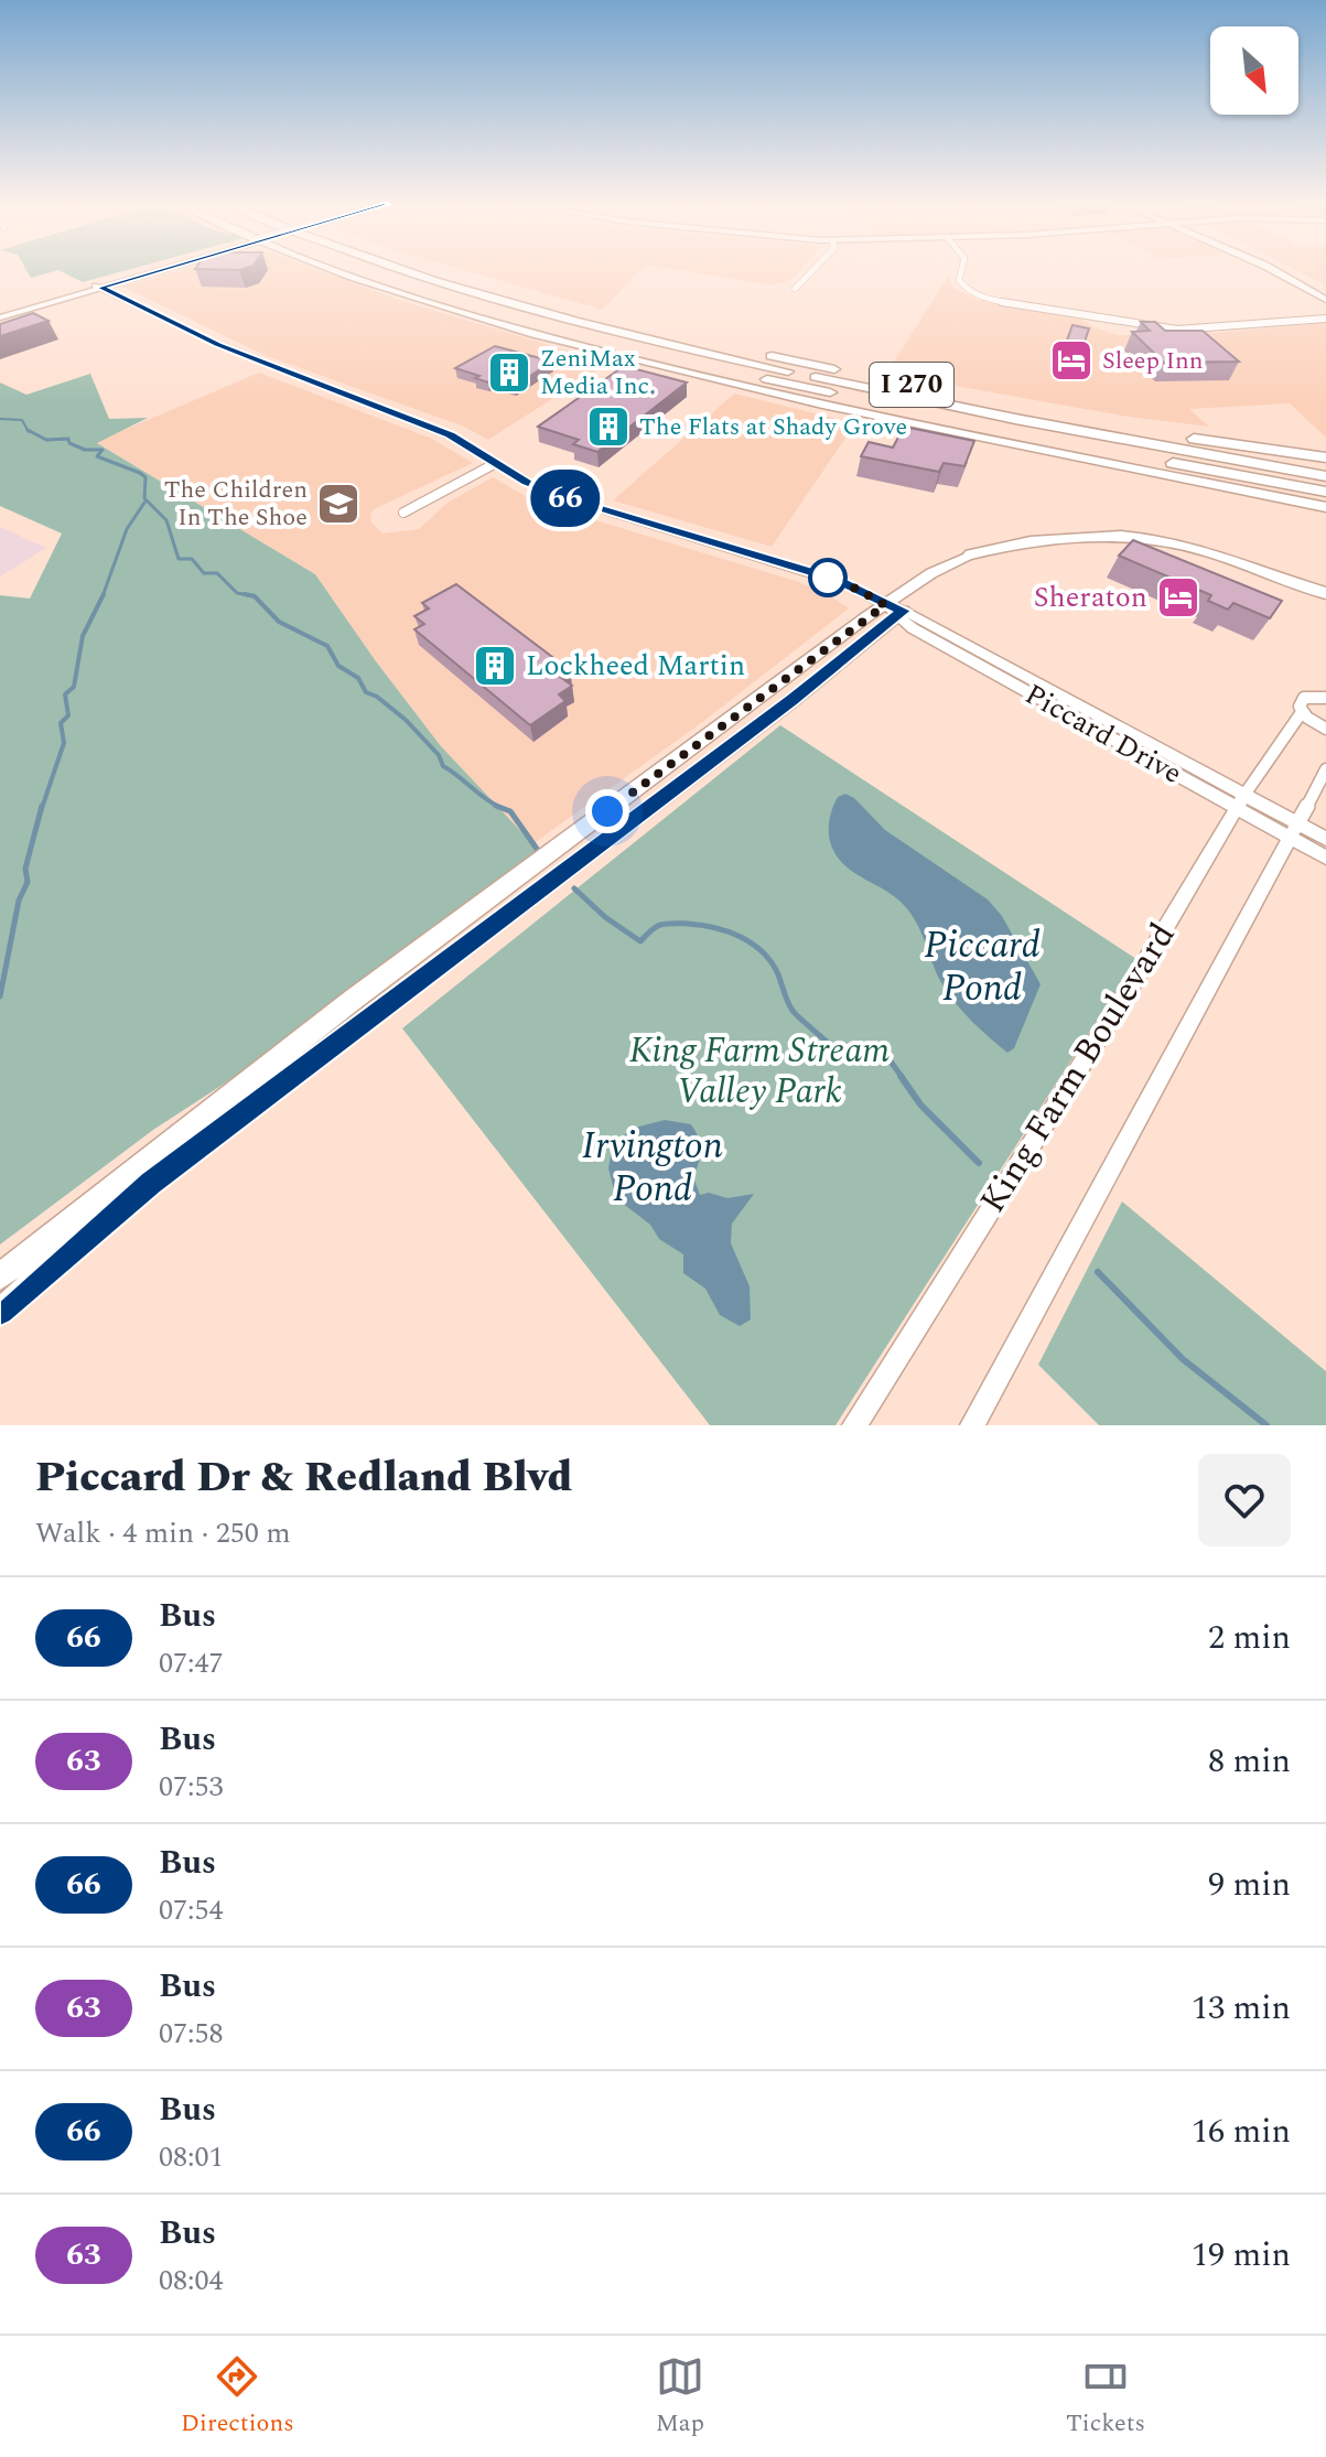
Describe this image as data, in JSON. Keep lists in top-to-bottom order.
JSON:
{
  "streets": {
    "highway": ["I 270"],
    "street": ["Piccard Drive", "King Farm Boulevard"]
  },
  "crossings": [
    ["Piccard Drive", "King Farm Boulevard"]
  ],
  "water": ["Piccard Pond", "Irvington Pond"],
  "parks": ["King Farm Stream Valley Park"],
  "places": {
    "hotel": ["Sleep Inn", "Sheraton"],
    "building": ["ZeniMax Media Inc.", "The Flats at Shady Grove", "Lockheed Martin"],
    "school or university": ["The Children In The Shoe"]
  },
  "lines": ["bus line 66"],
  "north": "bottom right",
  "page": {
    "on_map": "66",
    "heading": ["Piccard Dr & Redland Blvd", "Walk · 4 min · 250 m"],
    "list": [
      {
        "mark": "66",
        "name": "Bus",
        "note": "07:47",
        "value": "2 min"
      },
      {
        "mark": "63",
        "name": "Bus",
        "note": "07:53",
        "value": "8 min"
      },
      {
        "mark": "66",
        "name": "Bus",
        "note": "07:54",
        "value": "9 min"
      },
      {
        "mark": "63",
        "name": "Bus",
        "note": "07:58",
        "value": "13 min"
      },
      {
        "mark": "66",
        "name": "Bus",
        "note": "08:01",
        "value": "16 min"
      },
      {
        "mark": "63",
        "name": "Bus",
        "note": "08:04",
        "value": "19 min"
      }
    ],
    "tabs": ["Directions", "Map", "Tickets"]
  }
}
